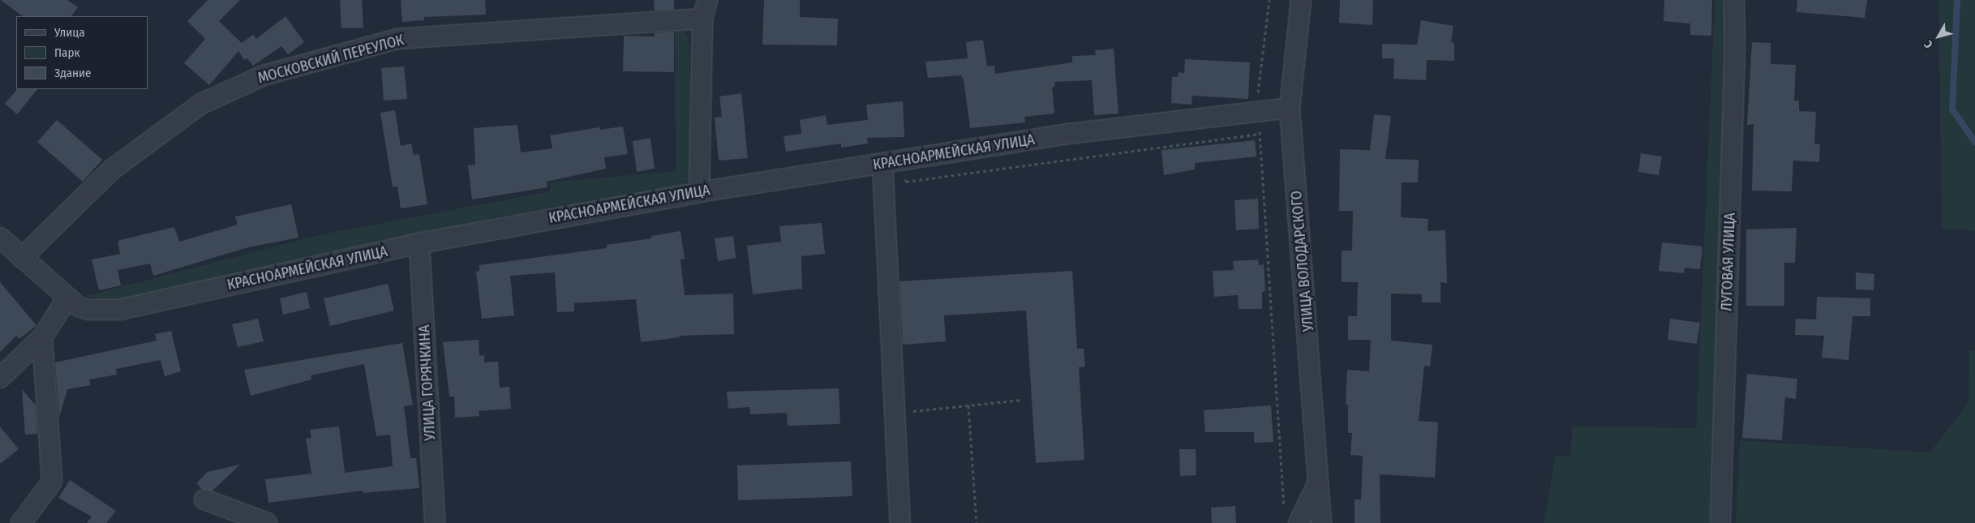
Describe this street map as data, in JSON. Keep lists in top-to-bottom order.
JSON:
{
  "streets": {
    "street": [
      "МОСКОВСКИЙ ПЕРЕУЛОК",
      "КРАСНОАРМЕЙСКАЯ УЛИЦА",
      "УЛИЦА ВОЛОДАРСКОГО",
      "ЛУГОВАЯ УЛИЦА",
      "УЛИЦА ГОРЯЧКИНА"
    ]
  },
  "crossings": [
    ["МОСКОВСКИЙ ПЕРЕУЛОК", "КРАСНОАРМЕЙСКАЯ УЛИЦА"],
    ["КРАСНОАРМЕЙСКАЯ УЛИЦА", "УЛИЦА ВОЛОДАРСКОГО"],
    ["КРАСНОАРМЕЙСКАЯ УЛИЦА", "УЛИЦА ГОРЯЧКИНА"]
  ],
  "legend": ["Улица", "Парк", "Здание"],
  "north": "bottom left"
}
